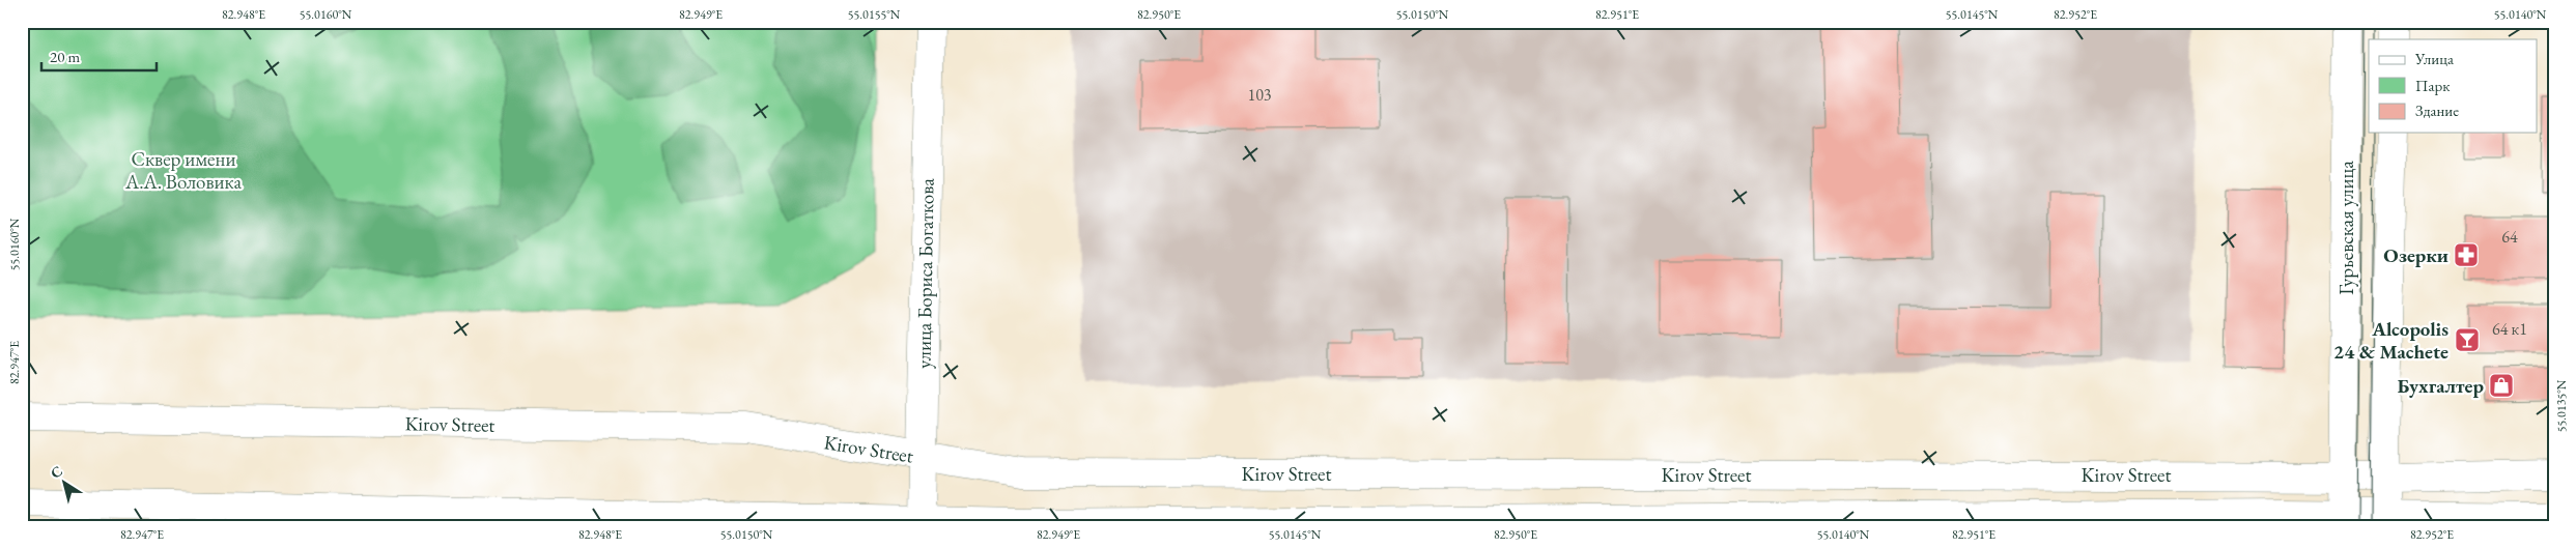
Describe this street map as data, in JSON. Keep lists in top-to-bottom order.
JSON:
{
  "streets": {
    "main road": ["Гурьевская улица", "улица Бориса Богаткова", "Kirov Street"]
  },
  "crossings": [
    ["Гурьевская улица", "Kirov Street"],
    ["улица Бориса Богаткова", "Kirov Street"]
  ],
  "parks": ["Cквер имени А.А. Воловика"],
  "places": {
    "pharmacy": ["Озерки"],
    "bar": ["Alcopolis 24 & Machete"],
    "shop": ["Бухгалтер"]
  },
  "house_numbers": ["103", "64", "64 к1"],
  "legend": ["Улица", "Парк", "Здание"],
  "scale_bar": "20 m",
  "north": "top left",
  "coordinates": [
    "82.948°E",
    "55.0160°N",
    "82.949°E",
    "55.0155°N",
    "82.950°E",
    "55.0150°N",
    "82.951°E",
    "55.0145°N",
    "82.952°E",
    "55.0140°N",
    "82.947°E",
    "55.0135°N"
  ]
}
